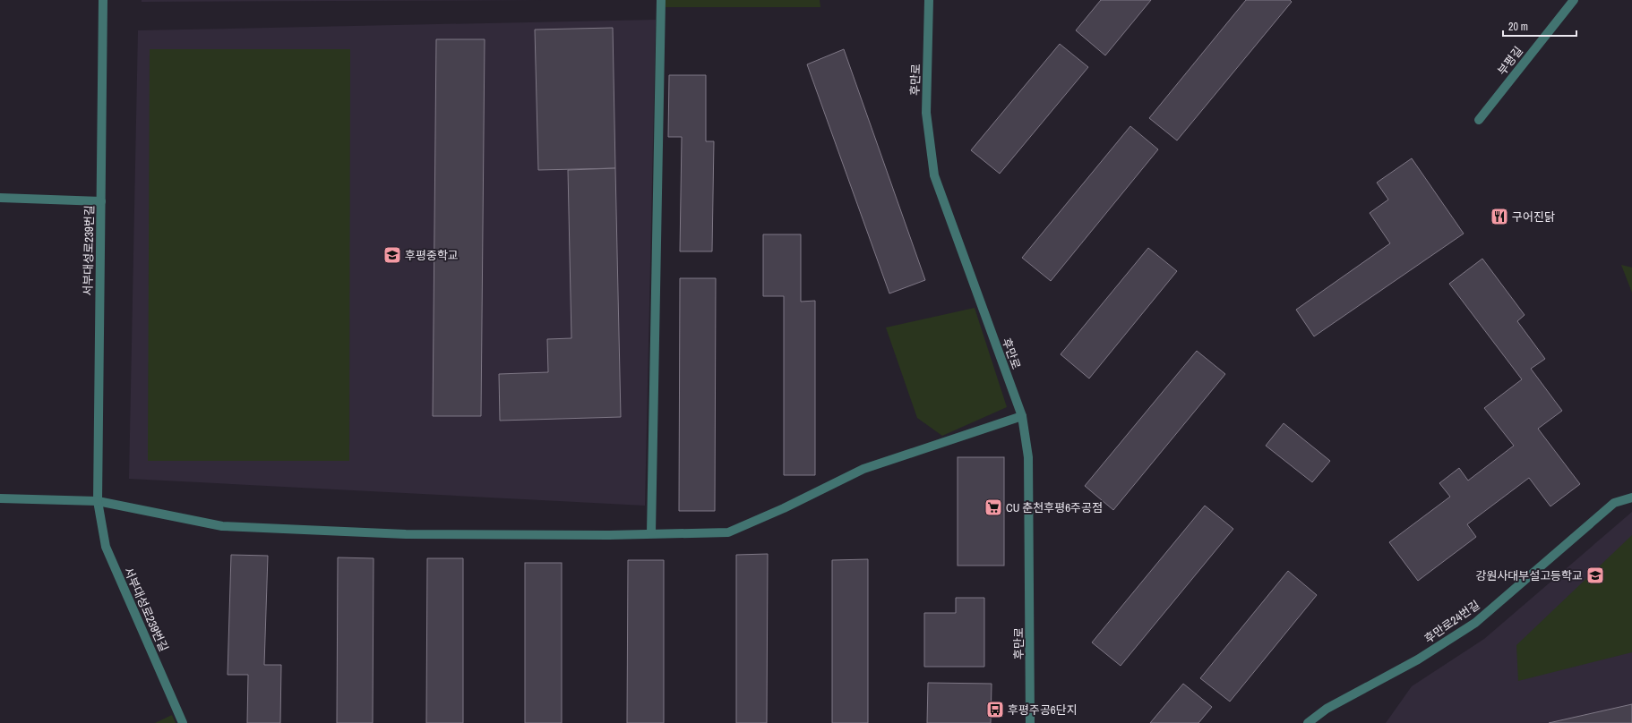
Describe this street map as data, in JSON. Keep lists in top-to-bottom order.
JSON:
{
  "streets": {
    "street": [
      "부평길",
      "후만로",
      "서부대성로239번길",
      "후만로24번길"
    ]
  },
  "places": {
    "restaurant": ["구어진닭"],
    "school or university": ["후평중학교", "강원사대부설고등학교"],
    "supermarket": ["CU 춘천후평6주공점"],
    "bus stop": ["후평주공6단지"]
  },
  "scale_bar": "20 m"
}
